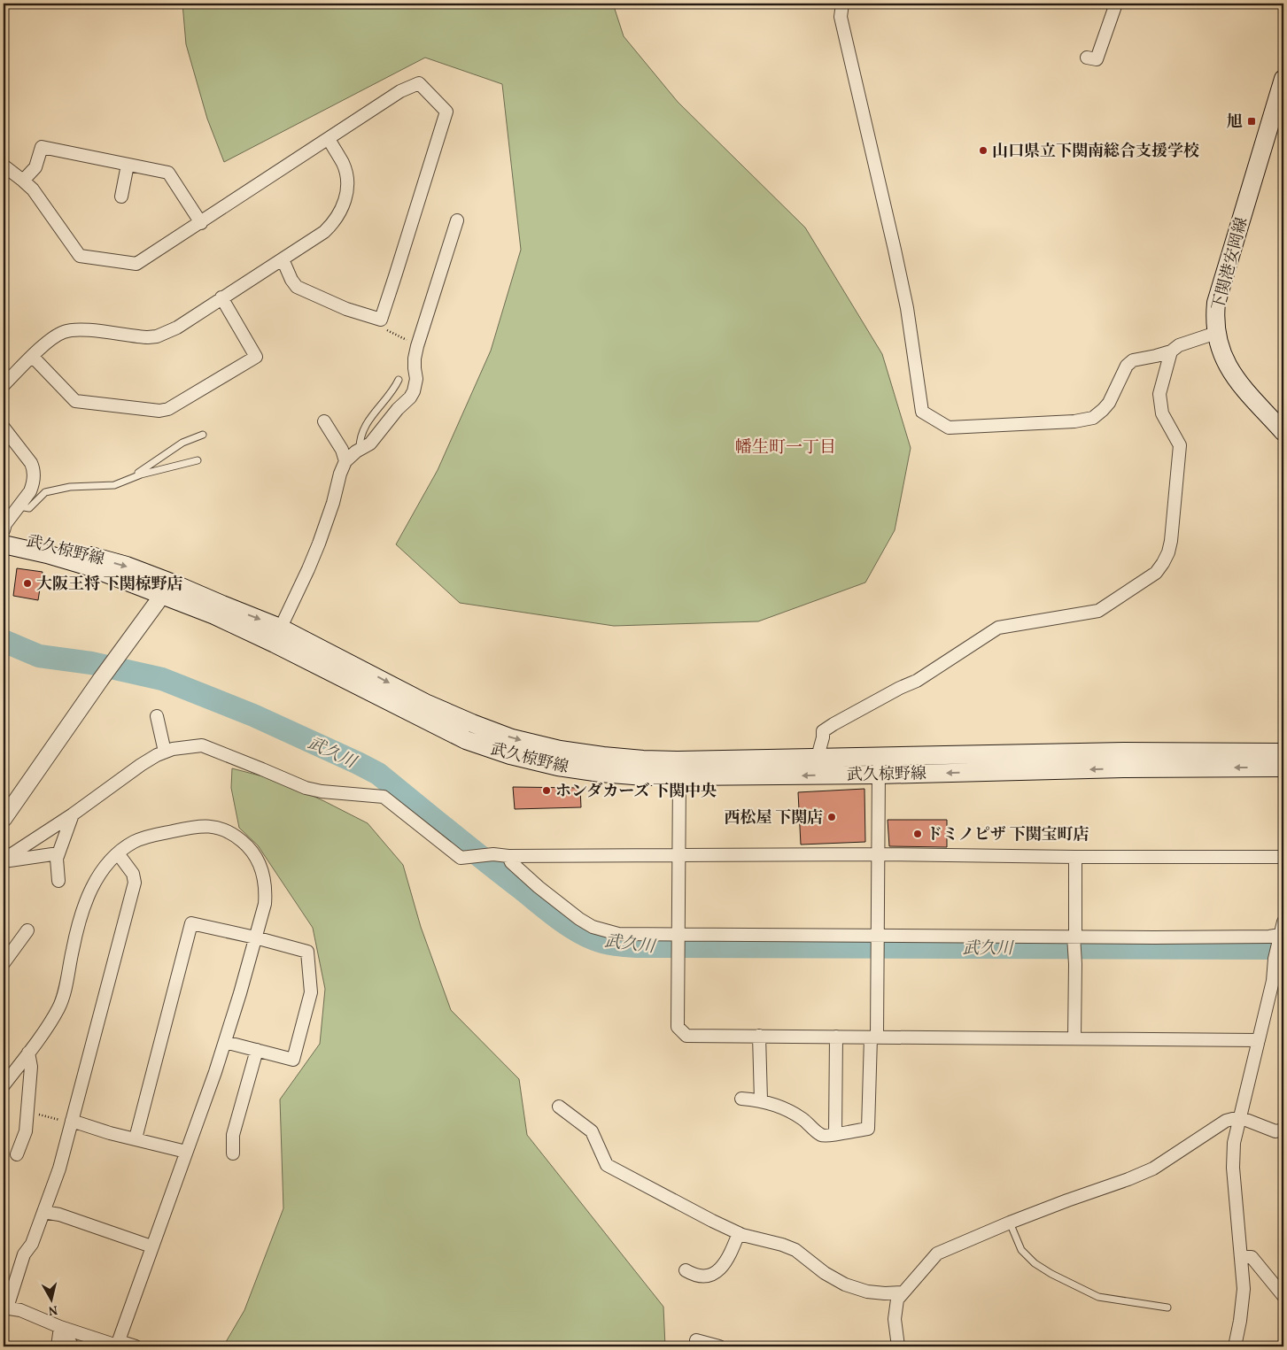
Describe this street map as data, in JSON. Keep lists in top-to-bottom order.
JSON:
{
  "streets": {
    "main road": ["下関港安岡線", "武久椋野線"]
  },
  "districts": ["幡生町一丁目"],
  "water": ["武久川"],
  "places": {
    "transit": ["旭"],
    "other": [
      "山口県立下関南総合支援学校",
      "大阪王将 下関椋野店",
      "ホンダカーズ 下関中央",
      "西松屋 下関店",
      "ドミノピザ 下関宝町店"
    ]
  },
  "north": "bottom"
}
